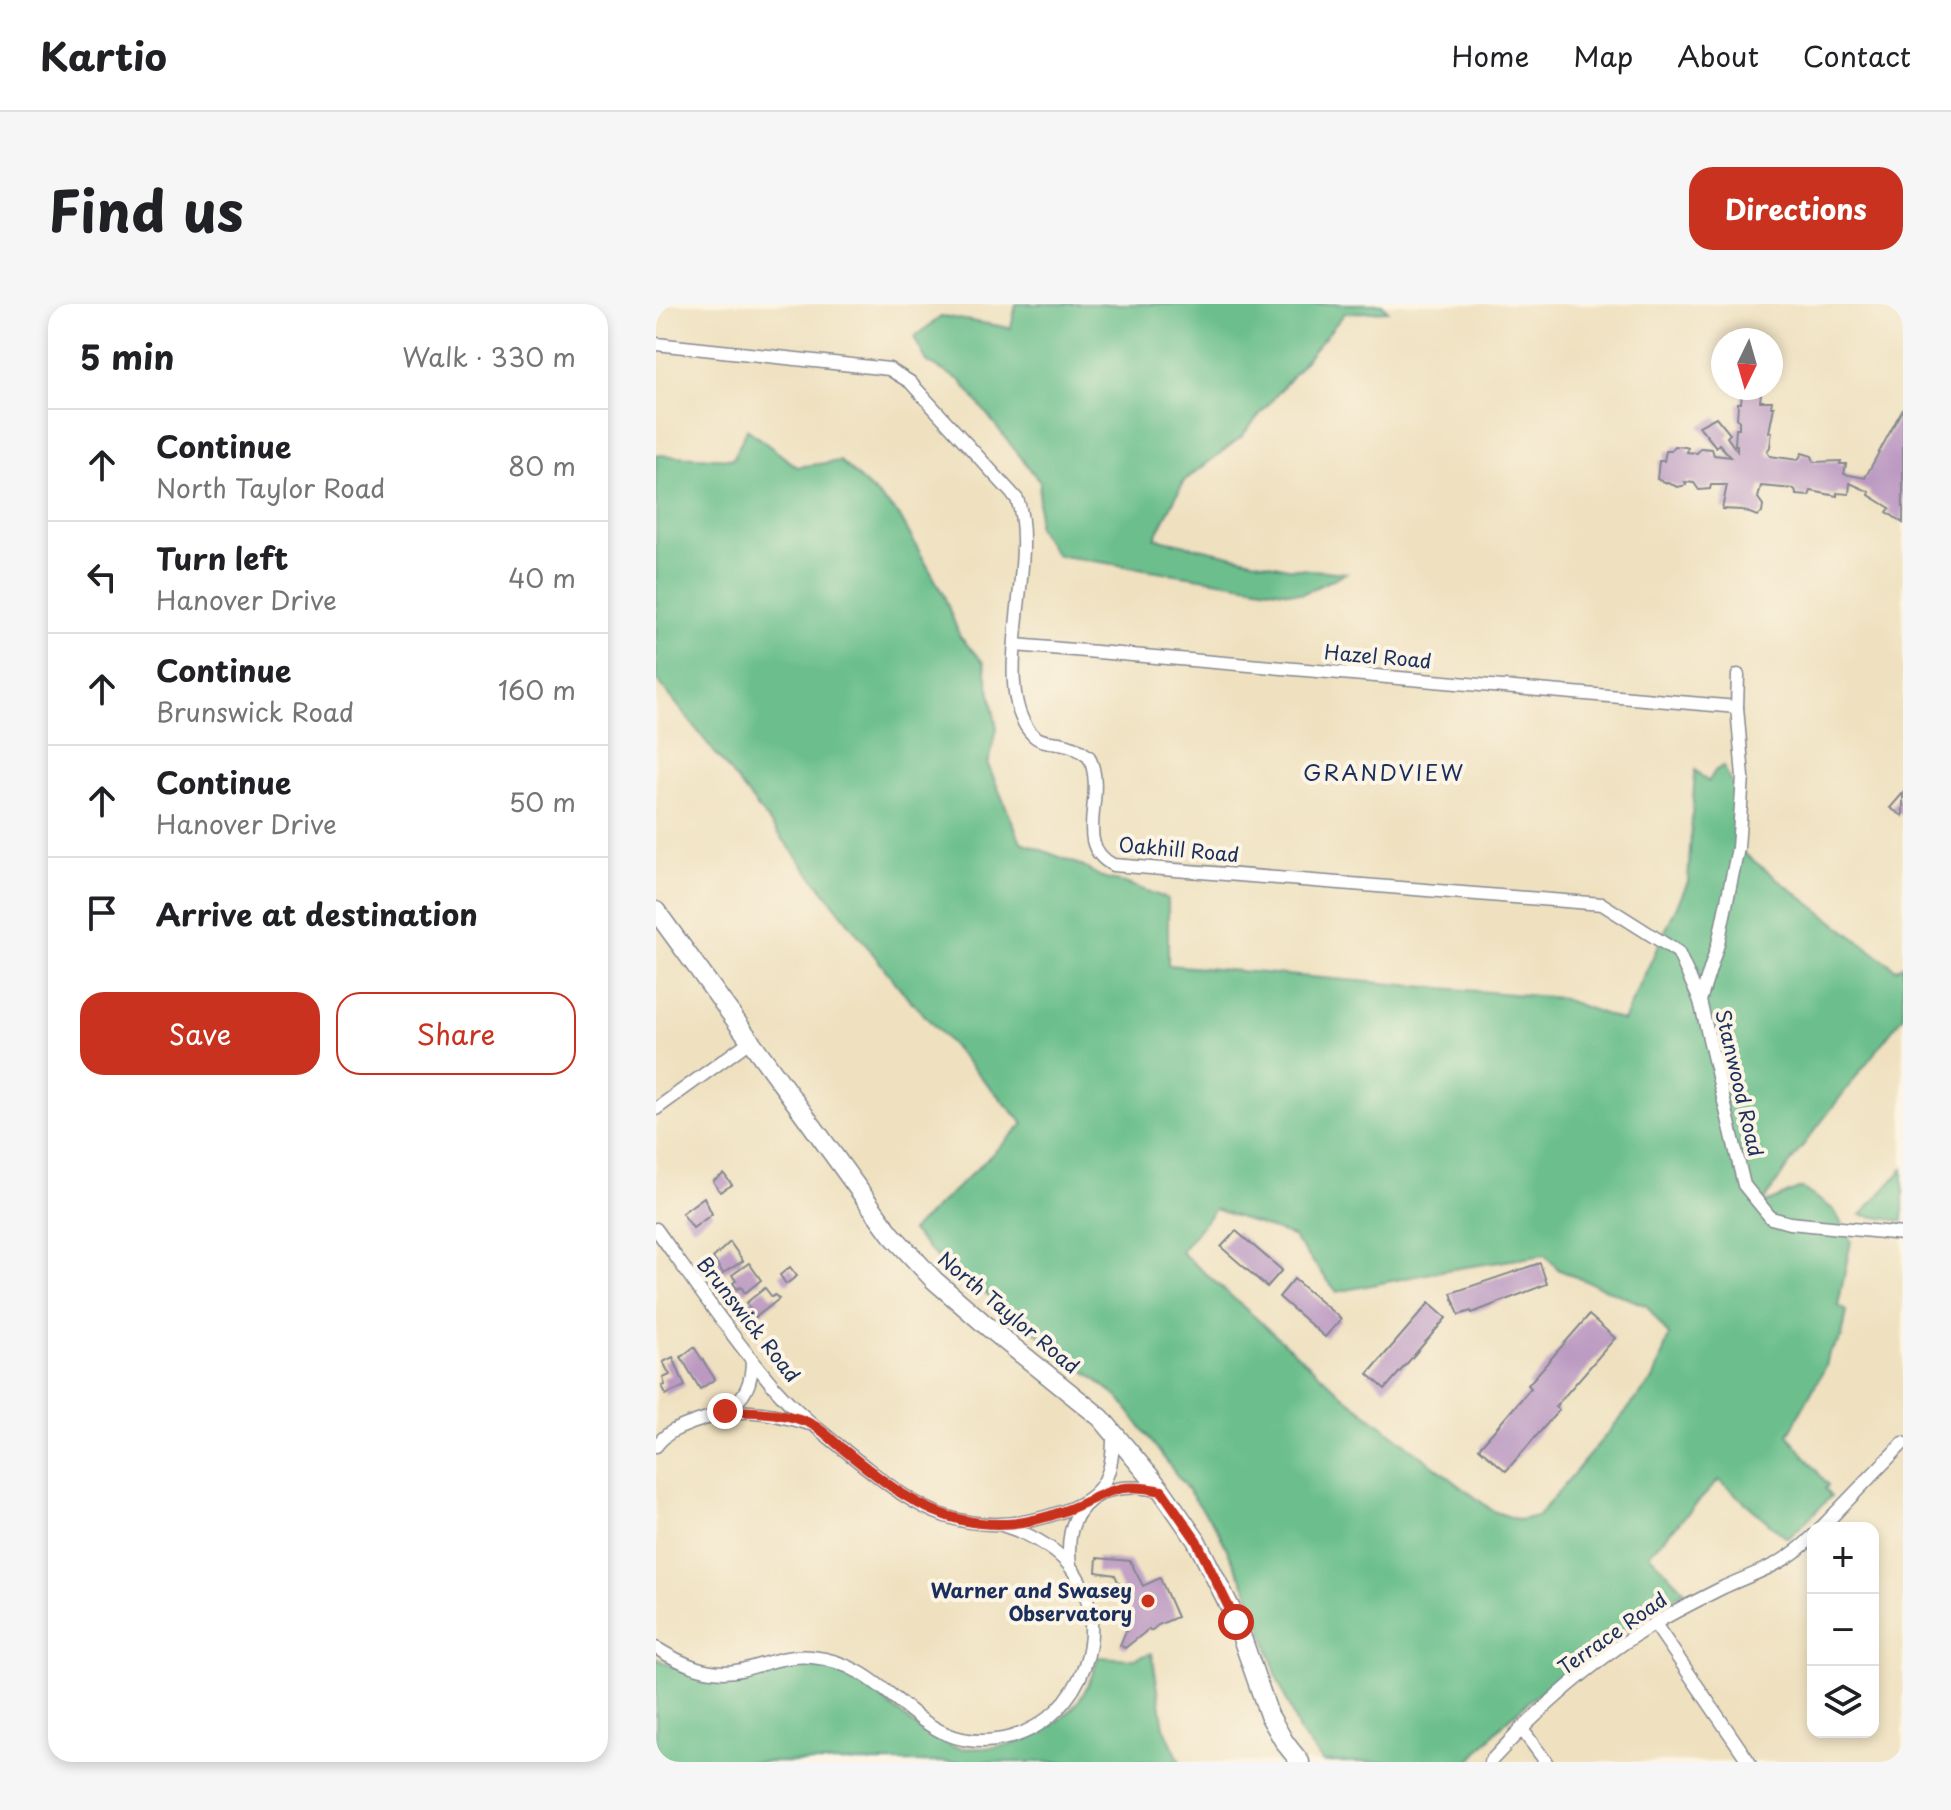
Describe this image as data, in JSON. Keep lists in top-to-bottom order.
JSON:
{
  "streets": {
    "street": [
      "Hazel Road",
      "Oakhill Road",
      "Stanwood Road",
      "North Taylor Road",
      "Brunswick Road",
      "Terrace Road"
    ]
  },
  "crossings": [
    ["Hazel Road", "Oakhill Road"],
    ["Hazel Road", "Stanwood Road"],
    ["Oakhill Road", "Stanwood Road"],
    ["North Taylor Road", "Brunswick Road"]
  ],
  "districts": ["GRANDVIEW"],
  "places": ["Warner and Swasey Observatory"],
  "north": "bottom",
  "page": {
    "header": "Kartio",
    "nav": [
      "Home",
      "Map",
      "About",
      "Contact"
    ],
    "title": "Find us",
    "buttons": [
      "Directions",
      ["Save", "Share"]
    ],
    "heading": ["5 min", "Walk · 330 m"],
    "list": [
      ["Continue", "North Taylor Road", "80 m"],
      ["Turn left", "Hanover Drive", "40 m"],
      ["Continue", "Brunswick Road", "160 m"],
      ["Continue", "Hanover Drive", "50 m"],
      "Arrive at destination"
    ],
    "map_buttons": ["+", "−"]
  }
}
